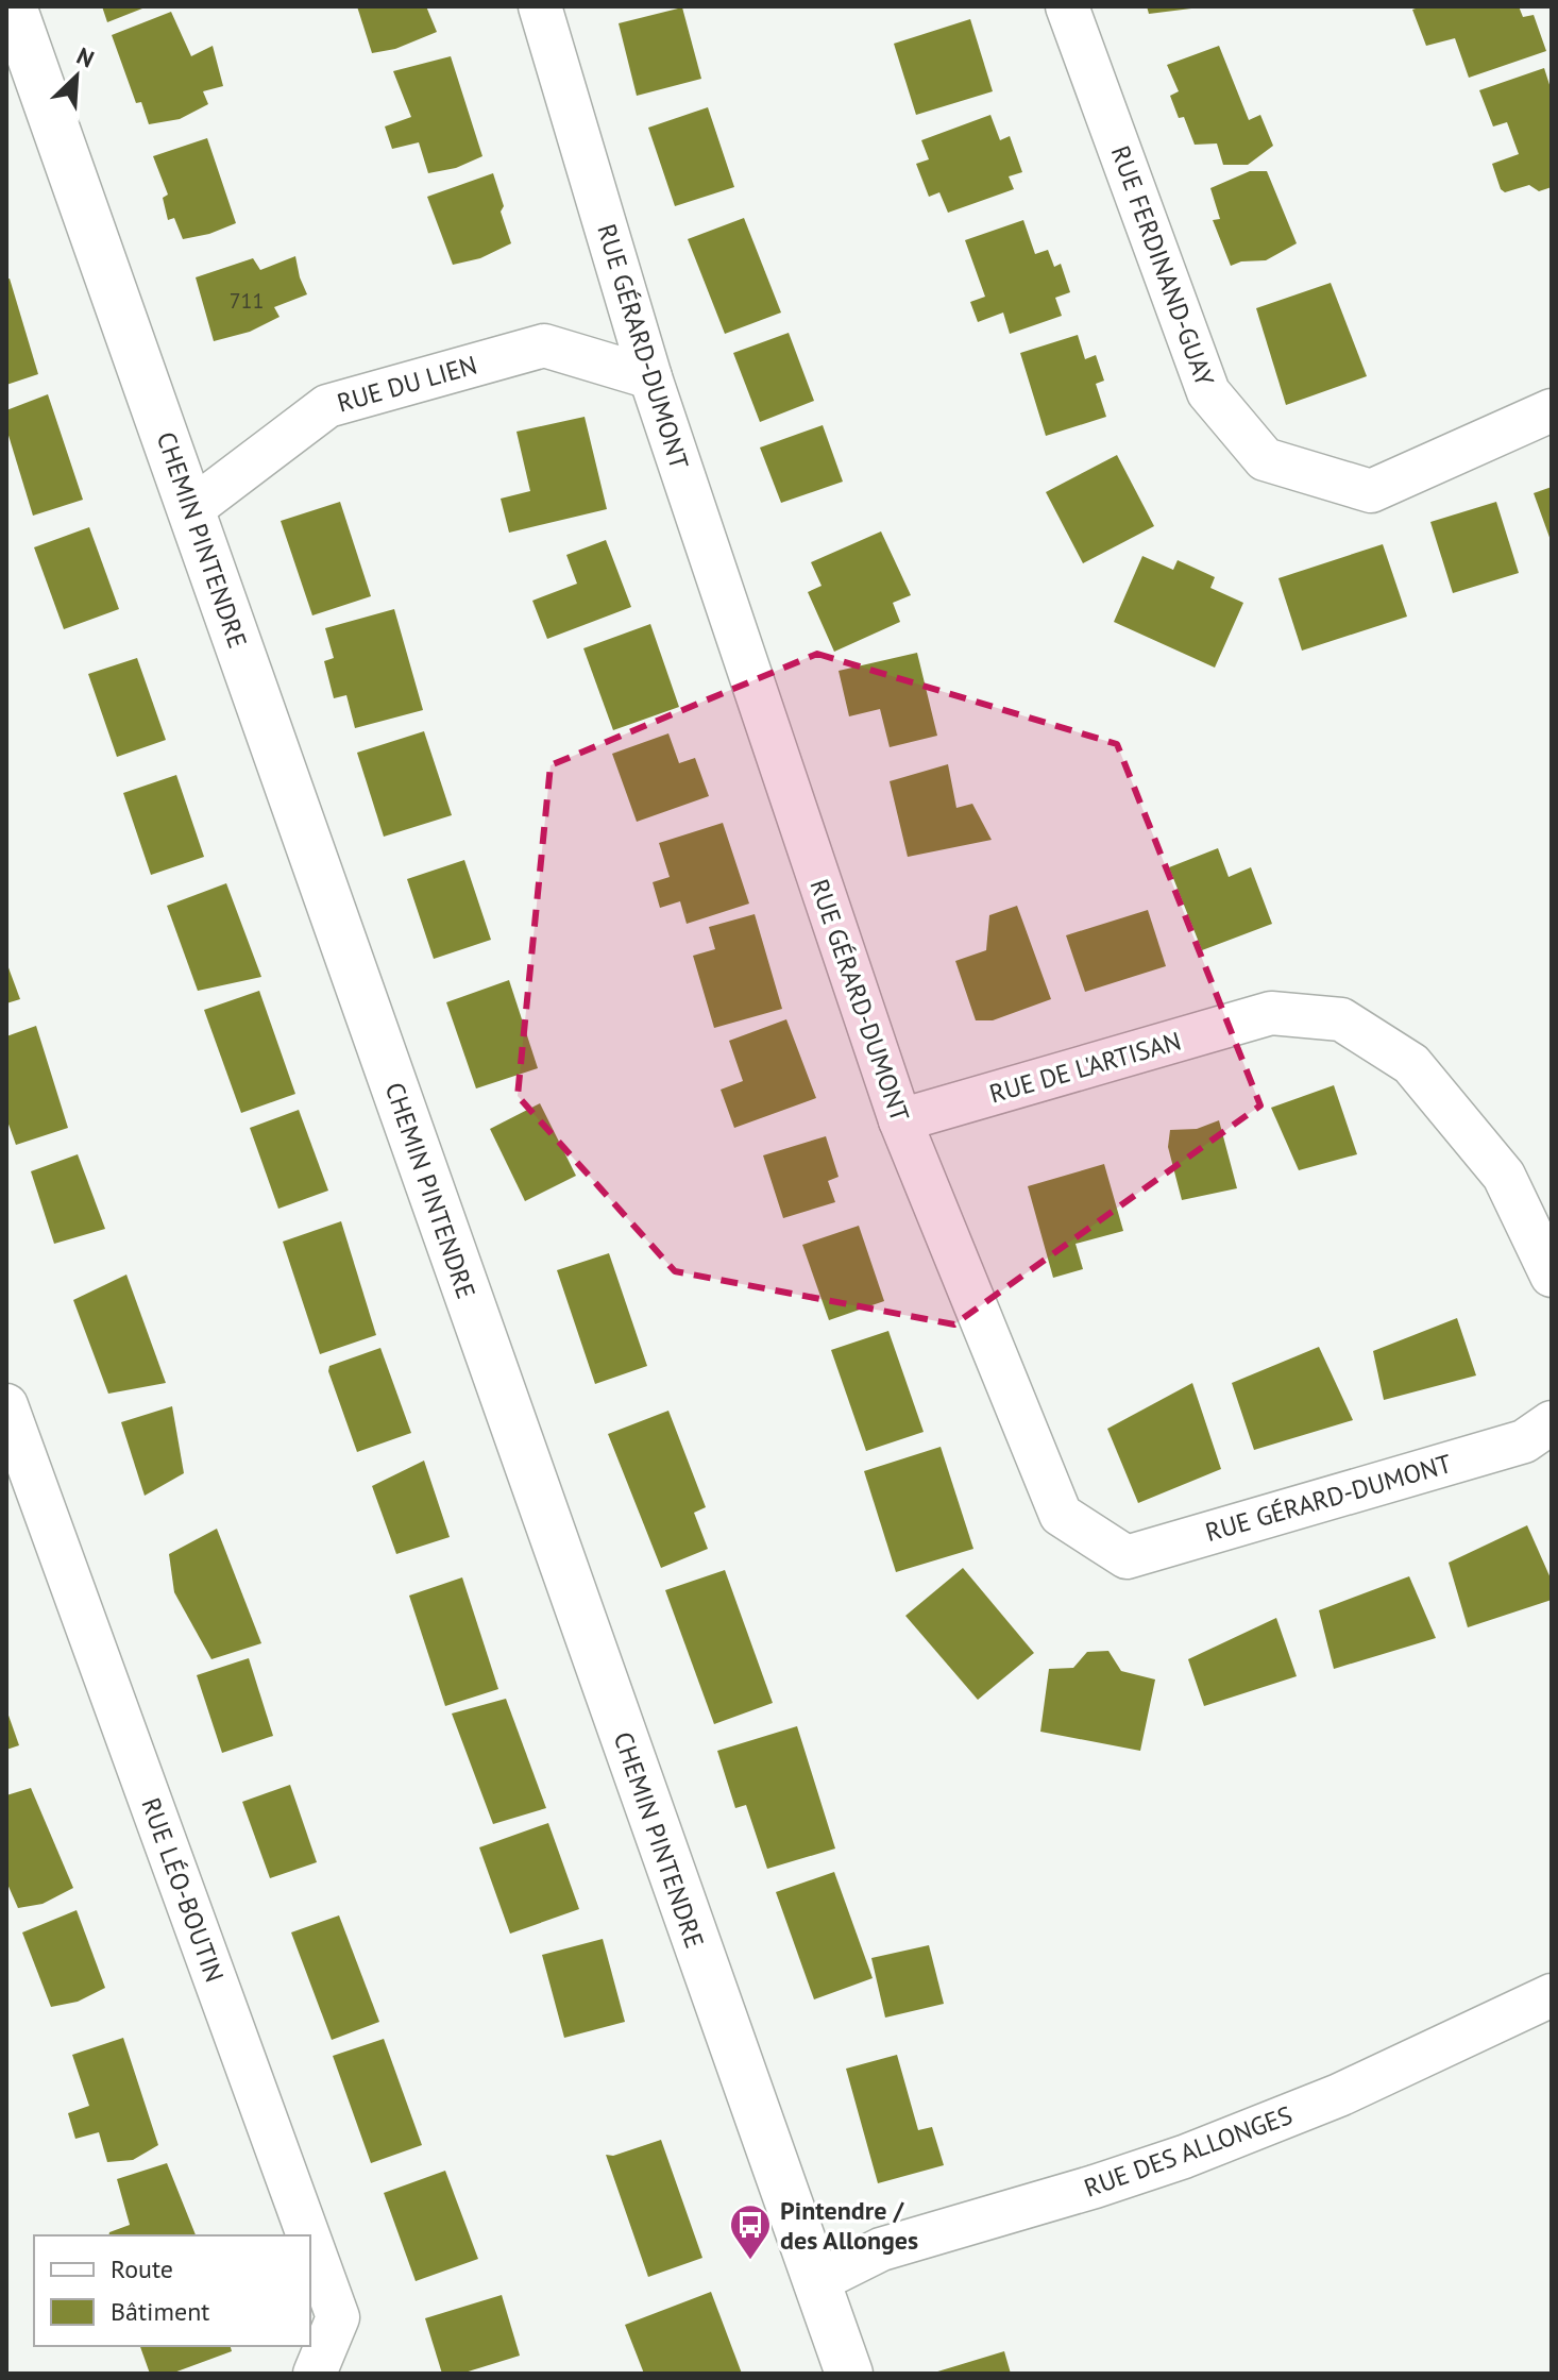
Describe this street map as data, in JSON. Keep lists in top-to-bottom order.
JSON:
{
  "streets": {
    "street": [
      "RUE FERDINAND-GUAY",
      "RUE GÉRARD-DUMONT",
      "RUE DU LIEN",
      "CHEMIN PINTENDRE",
      "RUE DE L'ARTISAN",
      "RUE LÉO-BOUTIN",
      "RUE DES ALLONGES"
    ]
  },
  "crossings": [
    ["RUE GÉRARD-DUMONT", "RUE DU LIEN"],
    ["RUE GÉRARD-DUMONT", "RUE DE L'ARTISAN"],
    ["RUE DU LIEN", "CHEMIN PINTENDRE"],
    ["CHEMIN PINTENDRE", "RUE DES ALLONGES"]
  ],
  "places": {
    "bus stop": ["Pintendre / des Allonges"]
  },
  "house_numbers": ["711"],
  "legend": ["Route", "Bâtiment"],
  "north": "top right"
}
